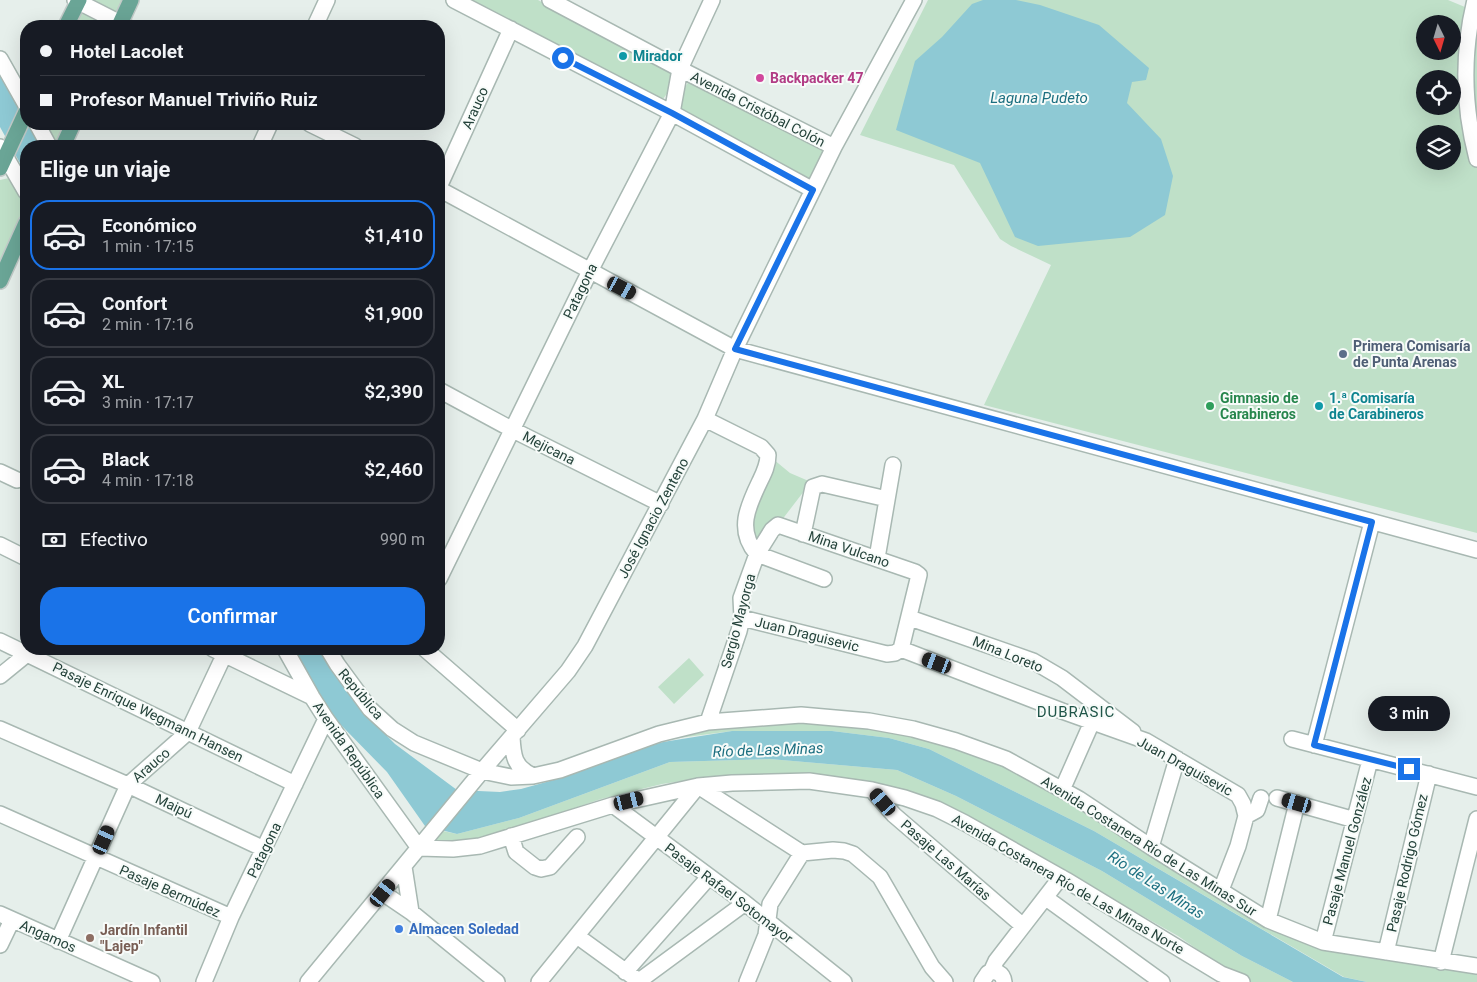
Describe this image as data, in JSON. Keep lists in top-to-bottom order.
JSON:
{
  "streets": {
    "street": [
      "Arauco",
      "Avenida Cristóbal Colón",
      "Patagona",
      "Mejicana",
      "José Ignacio Zenteno",
      "Mina Vulcano",
      "Sergio Mayorga",
      "Juan Draguisevic",
      "Mina Loreto",
      "República",
      "Pasaje Enrique Wegmann Hansen",
      "Avenida República",
      "Maipú",
      "Avenida Costanera Río de Las Minas Sur",
      "Pasaje Manuel González",
      "Pasaje Las Marías",
      "Pasaje Rodrigo Gómez",
      "Avenida Costanera Río de Las Minas Norte",
      "Pasaje Bermúdez",
      "Pasaje Rafael Sotomayor",
      "Angamos"
    ]
  },
  "crossings": [
    ["Arauco", "Pasaje Enrique Wegmann Hansen"],
    ["Arauco", "Maipú"],
    ["Arauco", "Pasaje Bermúdez"],
    ["Arauco", "Angamos"],
    ["Avenida Cristóbal Colón", "Patagona"],
    ["Avenida Cristóbal Colón", "José Ignacio Zenteno"],
    ["Patagona", "Mejicana"],
    ["Patagona", "Pasaje Enrique Wegmann Hansen"],
    ["Patagona", "Avenida República"],
    ["Patagona", "Maipú"],
    ["Patagona", "Pasaje Bermúdez"],
    ["Mejicana", "José Ignacio Zenteno"],
    ["José Ignacio Zenteno", "República"],
    ["José Ignacio Zenteno", "Avenida República"],
    ["José Ignacio Zenteno", "Avenida Costanera Río de Las Minas Sur"],
    ["José Ignacio Zenteno", "Avenida Costanera Río de Las Minas Norte"],
    ["Mina Vulcano", "Sergio Mayorga"],
    ["Mina Vulcano", "Mina Loreto"],
    ["Sergio Mayorga", "Juan Draguisevic"],
    ["Sergio Mayorga", "Avenida Costanera Río de Las Minas Sur"],
    ["Juan Draguisevic", "Mina Loreto"],
    ["República", "Avenida Costanera Río de Las Minas Sur"],
    ["Avenida República", "Avenida Costanera Río de Las Minas Norte"],
    ["Avenida Costanera Río de Las Minas Sur", "Pasaje Manuel González"],
    ["Avenida Costanera Río de Las Minas Sur", "Pasaje Rodrigo Gómez"],
    ["Pasaje Las Marías", "Avenida Costanera Río de Las Minas Norte"],
    ["Avenida Costanera Río de Las Minas Norte", "Pasaje Rafael Sotomayor"]
  ],
  "districts": ["DUBRASIC"],
  "water": ["Laguna Pudeto", "Río de Las Minas"],
  "places": [
    "Mirador",
    "Backpacker 47",
    "Primera Comisaría de Punta Arenas",
    "Gimnasio de Carabineros",
    "1.ª Comisaría de Carabineros",
    "Almacen Soledad",
    "Jardín Infantil \"Lajep\""
  ],
  "north": "bottom",
  "page": {
    "banner": ["Hotel Lacolet", "Profesor Manuel Triviño Ruiz"],
    "heading": "Elige un viaje",
    "list": [
      {
        "name": "Económico",
        "note": "1 min · 17:15",
        "value": "$1,410"
      },
      {
        "name": "Confort",
        "note": "2 min · 17:16",
        "value": "$1,900"
      },
      {
        "name": "XL",
        "note": "3 min · 17:17",
        "value": "$2,390"
      },
      {
        "name": "Black",
        "note": "4 min · 17:18",
        "value": "$2,460"
      }
    ],
    "pay": ["Efectivo", "990 m"],
    "buttons": "Confirmar",
    "bubble": "3 min"
  }
}
